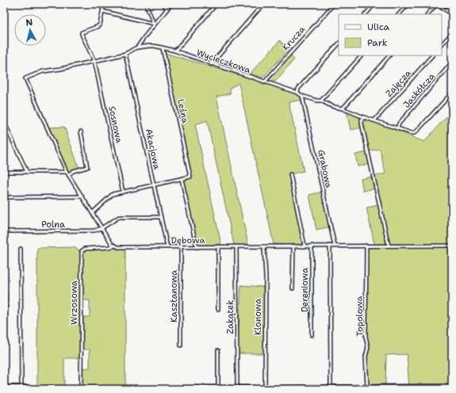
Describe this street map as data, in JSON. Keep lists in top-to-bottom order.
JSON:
{
  "streets": {
    "street": [
      "Krucza",
      "Wycieczkowa",
      "Zajęcza",
      "Jaskółcza",
      "Leśna",
      "Sosnowa",
      "Akacjowa",
      "Grabowa",
      "Polna",
      "Dębowa",
      "Dereniowa",
      "Kasztanowa",
      "Wrzosowa",
      "Topolowa",
      "Zakątek",
      "Klonowa"
    ]
  },
  "crossings": [
    ["Krucza", "Wycieczkowa"],
    ["Wycieczkowa", "Zajęcza"],
    ["Wycieczkowa", "Jaskółcza"],
    ["Wycieczkowa", "Leśna"],
    ["Wycieczkowa", "Sosnowa"],
    ["Wycieczkowa", "Akacjowa"],
    ["Wycieczkowa", "Grabowa"],
    ["Akacjowa", "Dębowa"],
    ["Grabowa", "Dębowa"],
    ["Dębowa", "Dereniowa"],
    ["Dębowa", "Kasztanowa"],
    ["Dębowa", "Wrzosowa"],
    ["Dębowa", "Topolowa"],
    ["Dębowa", "Zakątek"],
    ["Dębowa", "Klonowa"]
  ],
  "legend": ["Ulica", "Park"],
  "north": "top"
}
